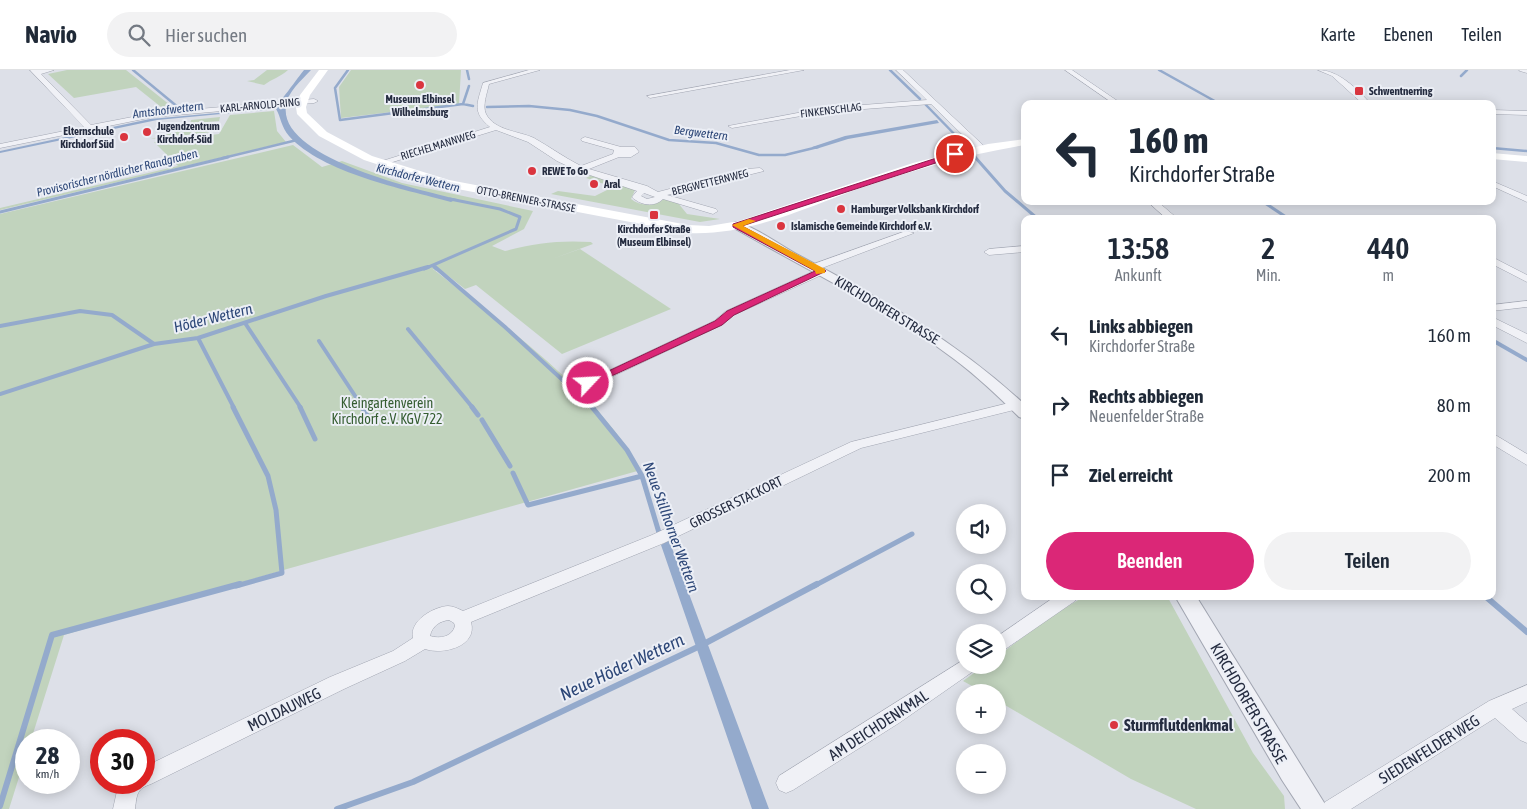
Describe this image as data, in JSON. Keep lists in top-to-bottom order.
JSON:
{
  "streets": {
    "main road": ["OTTO-BRENNER-STRASSE"],
    "street": [
      "KARL-ARNOLD-RING",
      "FINKENSCHLAG",
      "RIECHELMANNWEG",
      "BERGWETTERNWEG",
      "KIRCHDORFER STRASSE",
      "GROSSER STACKORT",
      "MOLDAUWEG",
      "AM DEICHDENKMAL",
      "SIEDENFELDER WEG"
    ]
  },
  "crossings": [
    ["KARL-ARNOLD-RING", "OTTO-BRENNER-STRASSE"],
    ["RIECHELMANNWEG", "OTTO-BRENNER-STRASSE"],
    ["OTTO-BRENNER-STRASSE", "KIRCHDORFER STRASSE"],
    ["KIRCHDORFER STRASSE", "GROSSER STACKORT"],
    ["GROSSER STACKORT", "MOLDAUWEG"]
  ],
  "water": [
    "Amtshofwettern",
    "Bergwettern",
    "Provisorischer nördlicher Randgraben",
    "Kirchdorfer Wettern",
    "Höder Wettern",
    "Neue Stillhorner Wettern",
    "Neue Höder Wettern"
  ],
  "parks": ["Kleingartenverein Kirchdorf e.V. KGV 722"],
  "places": {
    "other": [
      "Museum Elbinsel Wilhelmsburg",
      "Jugendzentrum Kirchdorf-Süd",
      "Elternschule Kirchdorf Süd",
      "REWE To Go",
      "Aral",
      "Hamburger Volksbank Kirchdorf",
      "Islamische Gemeinde Kirchdorf e.V.",
      "Sturmflutdenkmal"
    ],
    "transit": ["Schwentnerring", "Kirchdorfer Straße (Museum Elbinsel)"]
  },
  "page": {
    "header": "Navio",
    "search": "Hier suchen",
    "nav": ["Karte", "Ebenen", "Teilen"],
    "turn": ["160 m", "Kirchdorfer Straße"],
    "eta": [
      "13:58",
      "Ankunft",
      "2",
      "Min.",
      "440",
      "m"
    ],
    "list": [
      {
        "name": "Links abbiegen",
        "note": "Kirchdorfer Straße",
        "value": "160 m"
      },
      {
        "name": "Rechts abbiegen",
        "note": "Neuenfelder Straße",
        "value": "80 m"
      },
      {
        "name": "Ziel erreicht",
        "value": "200 m"
      }
    ],
    "map_buttons": ["+", "−"],
    "buttons": ["Beenden", "Teilen"],
    "speed": "28 km/h",
    "limit": "30"
  }
}
